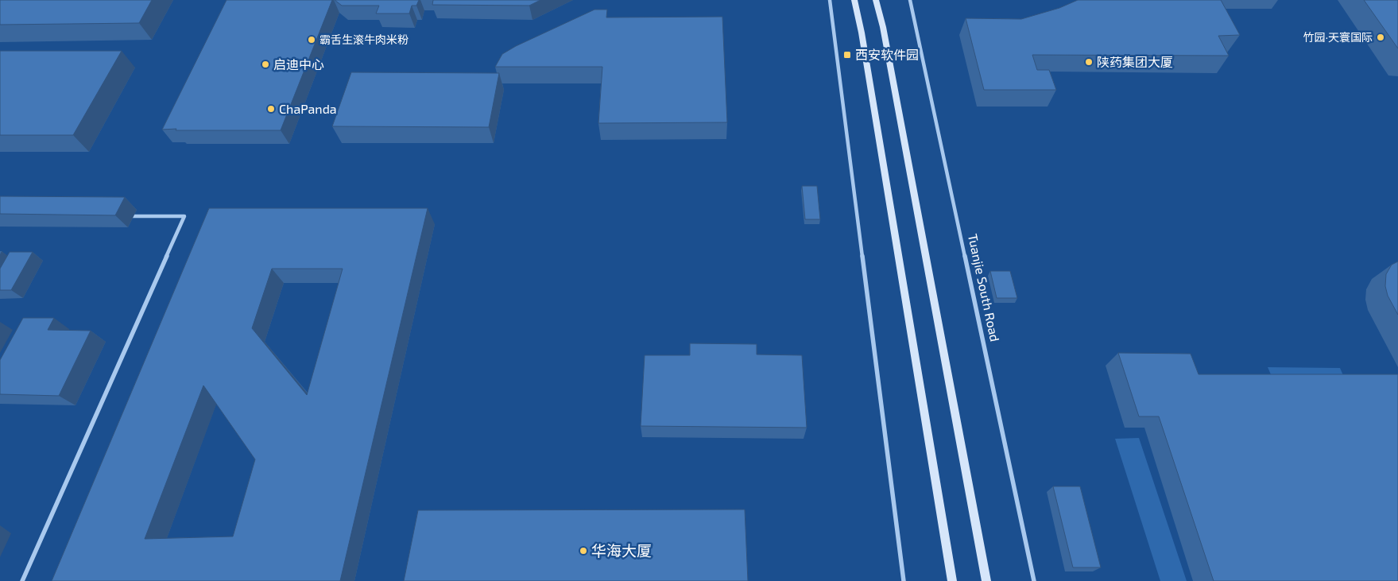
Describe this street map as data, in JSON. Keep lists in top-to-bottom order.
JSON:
{
  "streets": {
    "street": ["Tuanjie South Road"]
  },
  "places": {
    "other": [
      "竹园·天寰国际",
      "霸舌生滚牛肉米粉",
      "陕药集团大厦",
      "启迪中心",
      "ChaPanda",
      "华海大厦"
    ],
    "transit": ["西安软件园"]
  }
}
